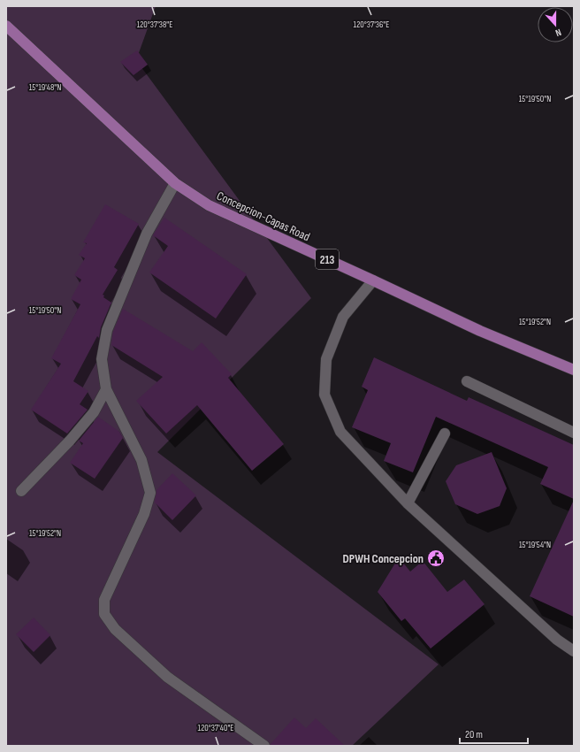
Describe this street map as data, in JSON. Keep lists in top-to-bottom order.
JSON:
{
  "streets": {
    "main road": ["Concepcion-Capas Road", "213"]
  },
  "places": {
    "public building": ["DPWH Concepcion"]
  },
  "scale_bar": "20 m",
  "north": "bottom",
  "coordinates": [
    "120°37'38\"E",
    "120°37'36\"E",
    "15°19'48\"N",
    "15°19'50\"N",
    "15°19'52\"N",
    "15°19'54\"N",
    "120°37'40\"E"
  ]
}
